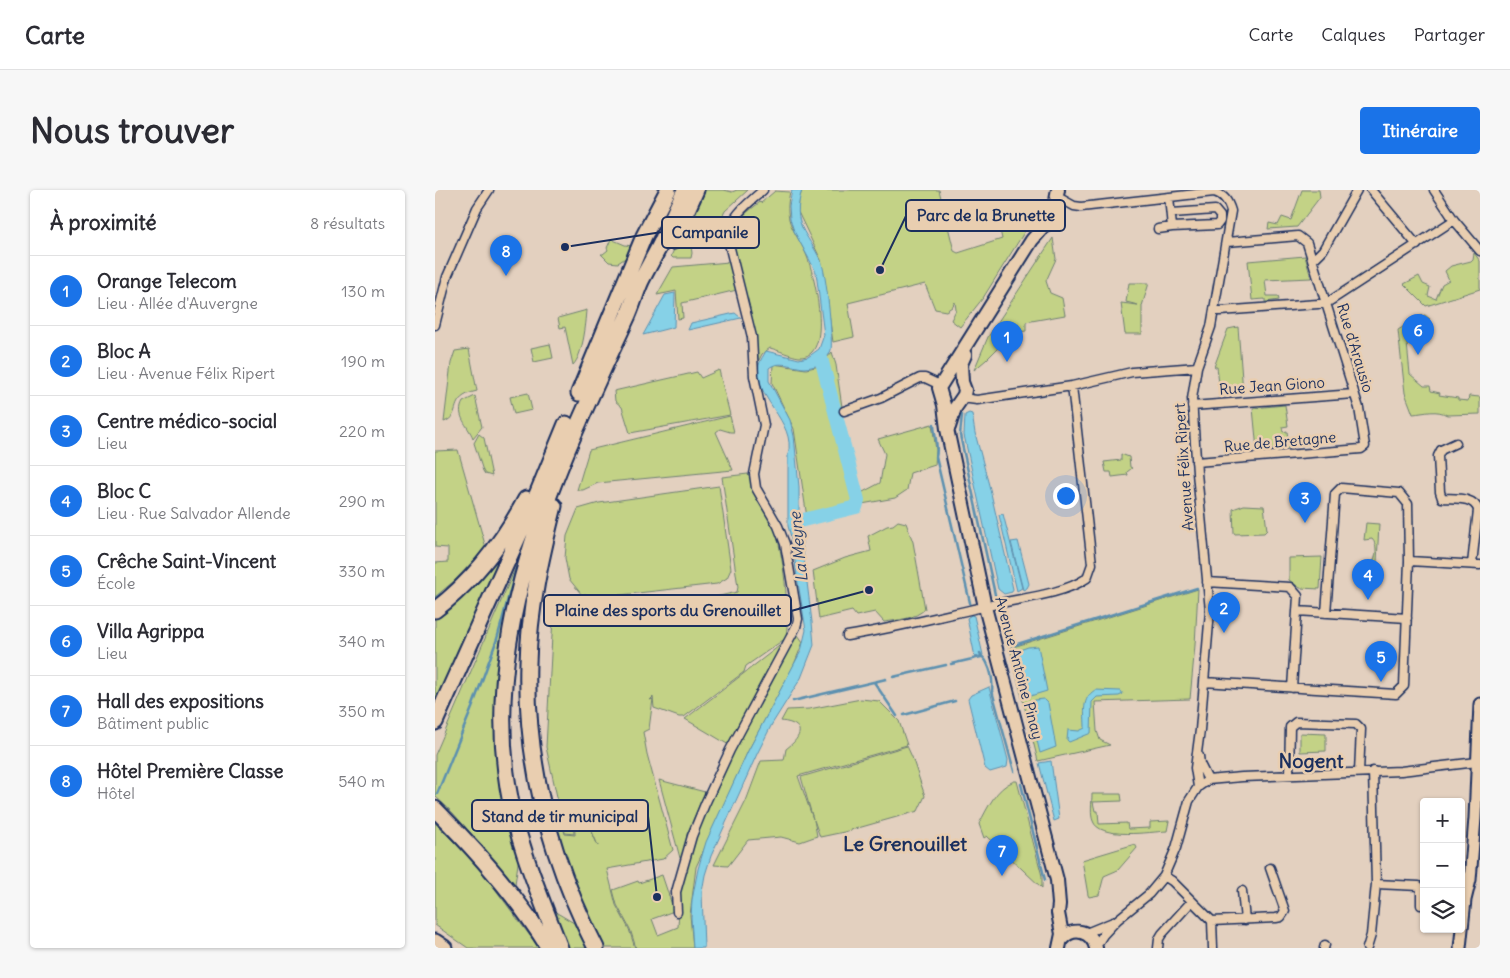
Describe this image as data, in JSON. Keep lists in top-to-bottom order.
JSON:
{
  "streets": {
    "main road": ["Avenue Antoine Pinay"],
    "street": [
      "Rue d'Arausio",
      "Rue Jean Giono",
      "Rue de Bretagne",
      "Avenue Félix Ripert"
    ]
  },
  "crossings": [
    ["Rue d'Arausio", "Rue Jean Giono"],
    ["Rue d'Arausio", "Rue de Bretagne"],
    ["Rue d'Arausio", "Avenue Félix Ripert"],
    ["Rue Jean Giono", "Avenue Félix Ripert"],
    ["Rue de Bretagne", "Avenue Félix Ripert"]
  ],
  "districts": ["Nogent", "Le Grenouillet"],
  "water": ["La Meyne"],
  "places": [
    "Campanile",
    "Parc de la Brunette",
    "Plaine des sports du Grenouillet",
    "Stand de tir municipal"
  ],
  "page": {
    "header": "Carte",
    "nav": ["Carte", "Calques", "Partager"],
    "buttons": "Itinéraire",
    "title": "Nous trouver",
    "heading": ["À proximité", "8 résultats"],
    "pins": [
      "8",
      "6",
      "1",
      "3",
      "4",
      "2",
      "5",
      "7"
    ],
    "list": [
      {
        "mark": "1",
        "name": "Orange Telecom",
        "note": "Lieu · Allée d'Auvergne",
        "value": "130 m"
      },
      {
        "mark": "2",
        "name": "Bloc A",
        "note": "Lieu · Avenue Félix Ripert",
        "value": "190 m"
      },
      {
        "mark": "3",
        "name": "Centre médico-social",
        "note": "Lieu",
        "value": "220 m"
      },
      {
        "mark": "4",
        "name": "Bloc C",
        "note": "Lieu · Rue Salvador Allende",
        "value": "290 m"
      },
      {
        "mark": "5",
        "name": "Crêche Saint-Vincent",
        "note": "École",
        "value": "330 m"
      },
      {
        "mark": "6",
        "name": "Villa Agrippa",
        "note": "Lieu",
        "value": "340 m"
      },
      {
        "mark": "7",
        "name": "Hall des expositions",
        "note": "Bâtiment public",
        "value": "350 m"
      },
      {
        "mark": "8",
        "name": "Hôtel Première Classe",
        "note": "Hôtel",
        "value": "540 m"
      }
    ],
    "map_buttons": ["+", "−"]
  }
}
